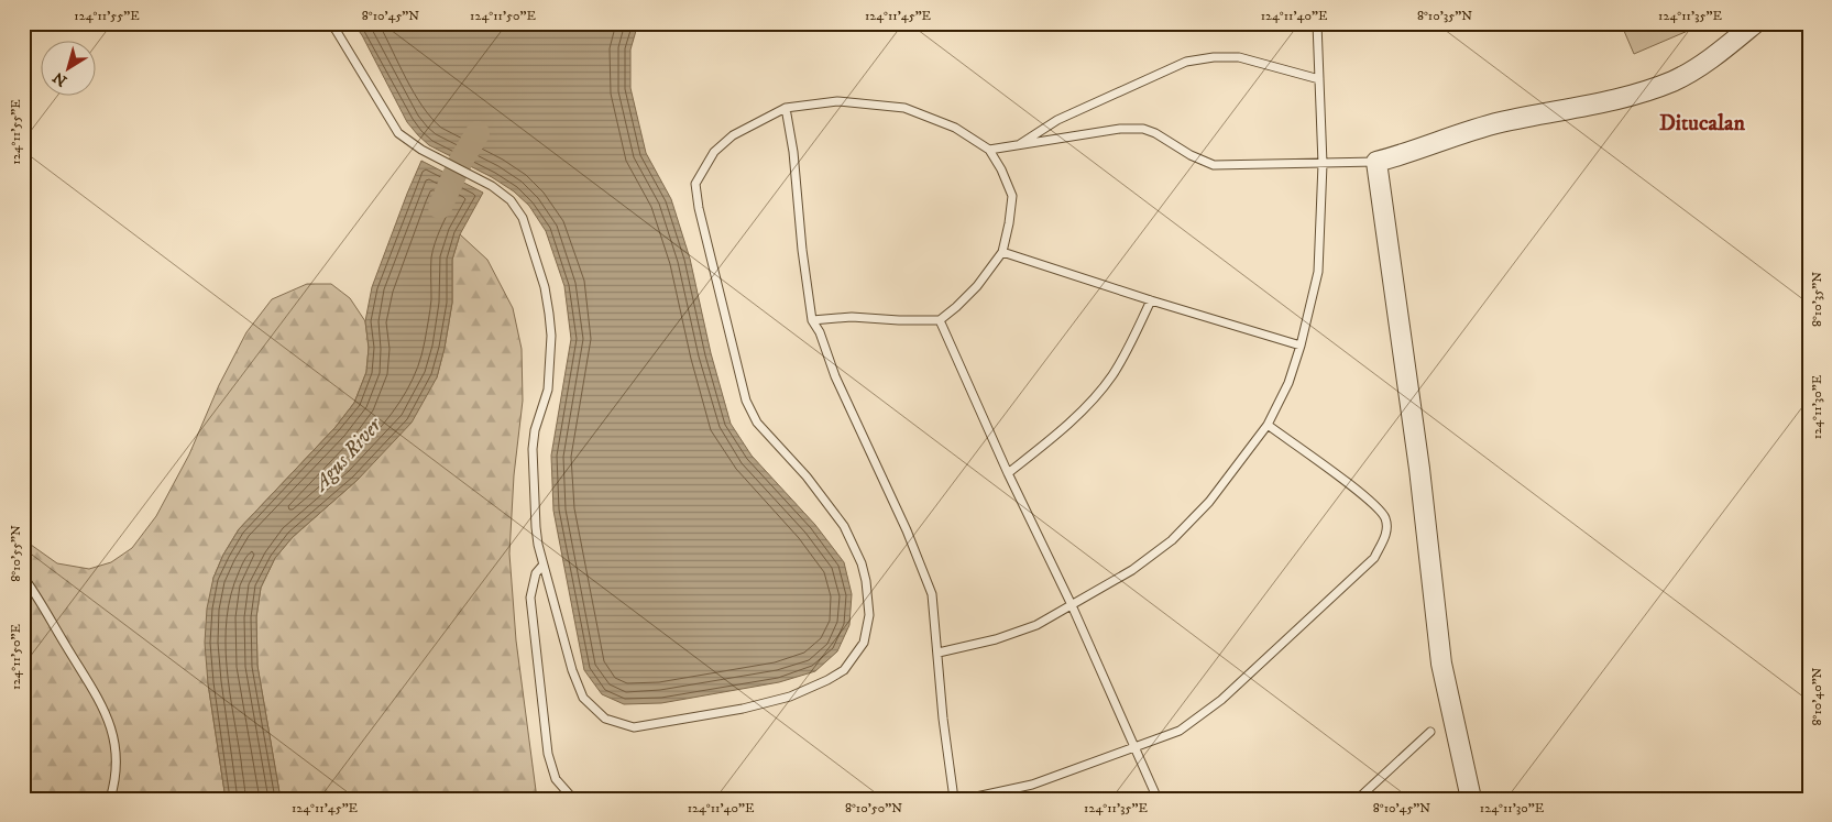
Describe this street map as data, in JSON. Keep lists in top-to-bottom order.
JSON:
{
  "districts": ["Ditucalan"],
  "water": ["Agus River"],
  "north": "bottom left",
  "coordinates": [
    "124°11'55\"E",
    "8°10'45\"N",
    "124°11'50\"E",
    "124°11'45\"E",
    "124°11'40\"E",
    "8°10'35\"N",
    "124°11'35\"E",
    "124°11'30\"E",
    "8°10'55\"N",
    "8°10'40\"N",
    "8°10'50\"N"
  ]
}
